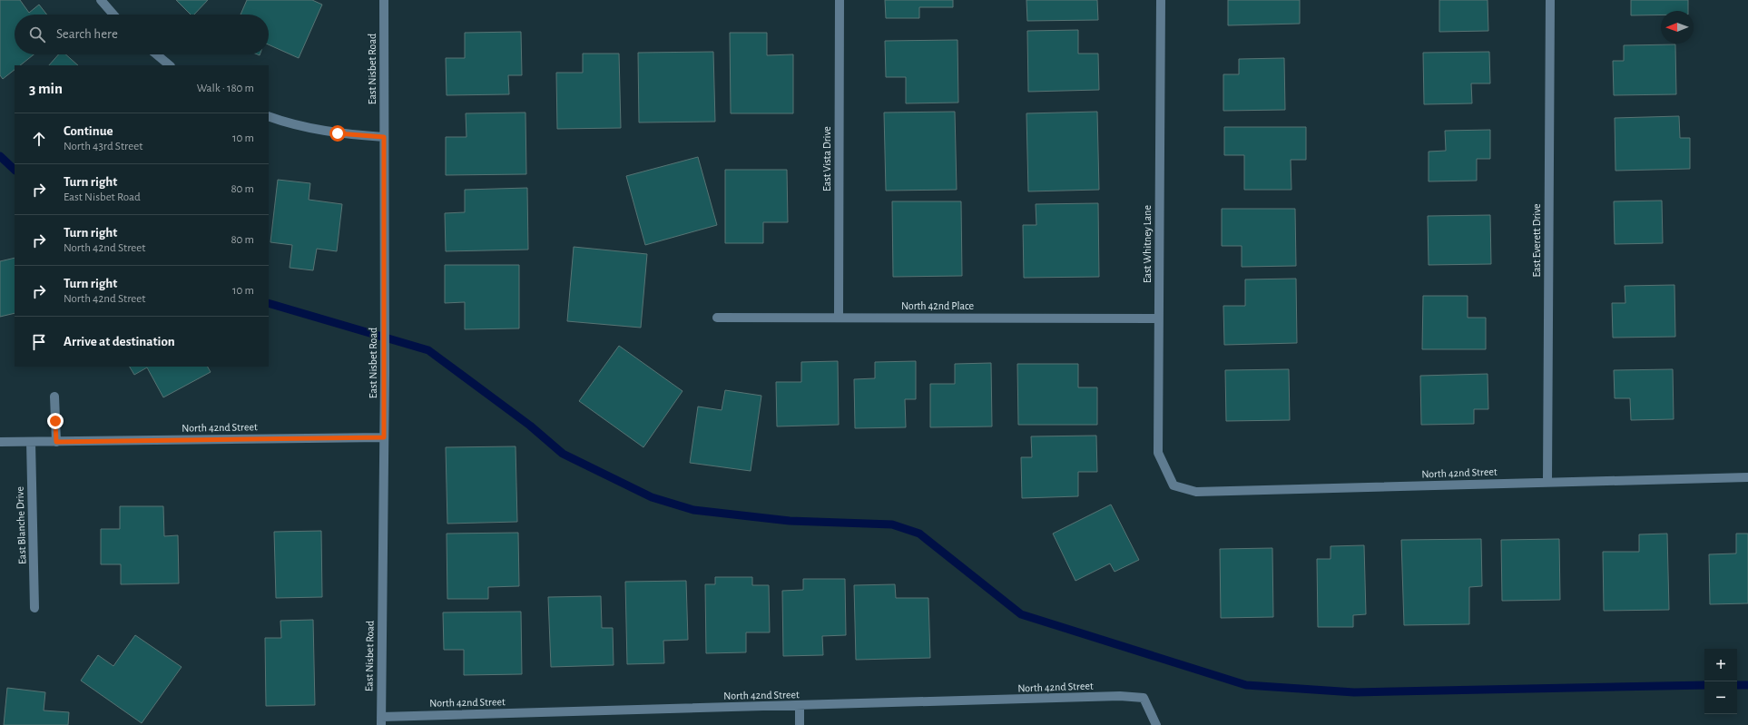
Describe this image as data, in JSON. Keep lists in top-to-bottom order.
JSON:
{
  "streets": {
    "street": [
      "East Nisbet Road",
      "East Vista Drive",
      "East Everett Drive",
      "East Whitney Lane",
      "North 42nd Place",
      "North 42nd Street",
      "East Blanche Drive"
    ]
  },
  "crossings": [
    ["East Nisbet Road", "North 42nd Street"],
    ["East Vista Drive", "North 42nd Place"],
    ["East Everett Drive", "North 42nd Street"],
    ["East Whitney Lane", "North 42nd Place"],
    ["East Whitney Lane", "North 42nd Street"],
    ["North 42nd Street", "East Blanche Drive"]
  ],
  "north": "left",
  "page": {
    "search": "Search here",
    "heading": ["3 min", "Walk · 180 m"],
    "list": [
      ["Continue", "North 43rd Street", "10 m"],
      ["Turn right", "East Nisbet Road", "80 m"],
      ["Turn right", "North 42nd Street", "80 m"],
      ["Turn right", "North 42nd Street", "10 m"],
      "Arrive at destination"
    ],
    "map_buttons": ["+", "−"]
  }
}
